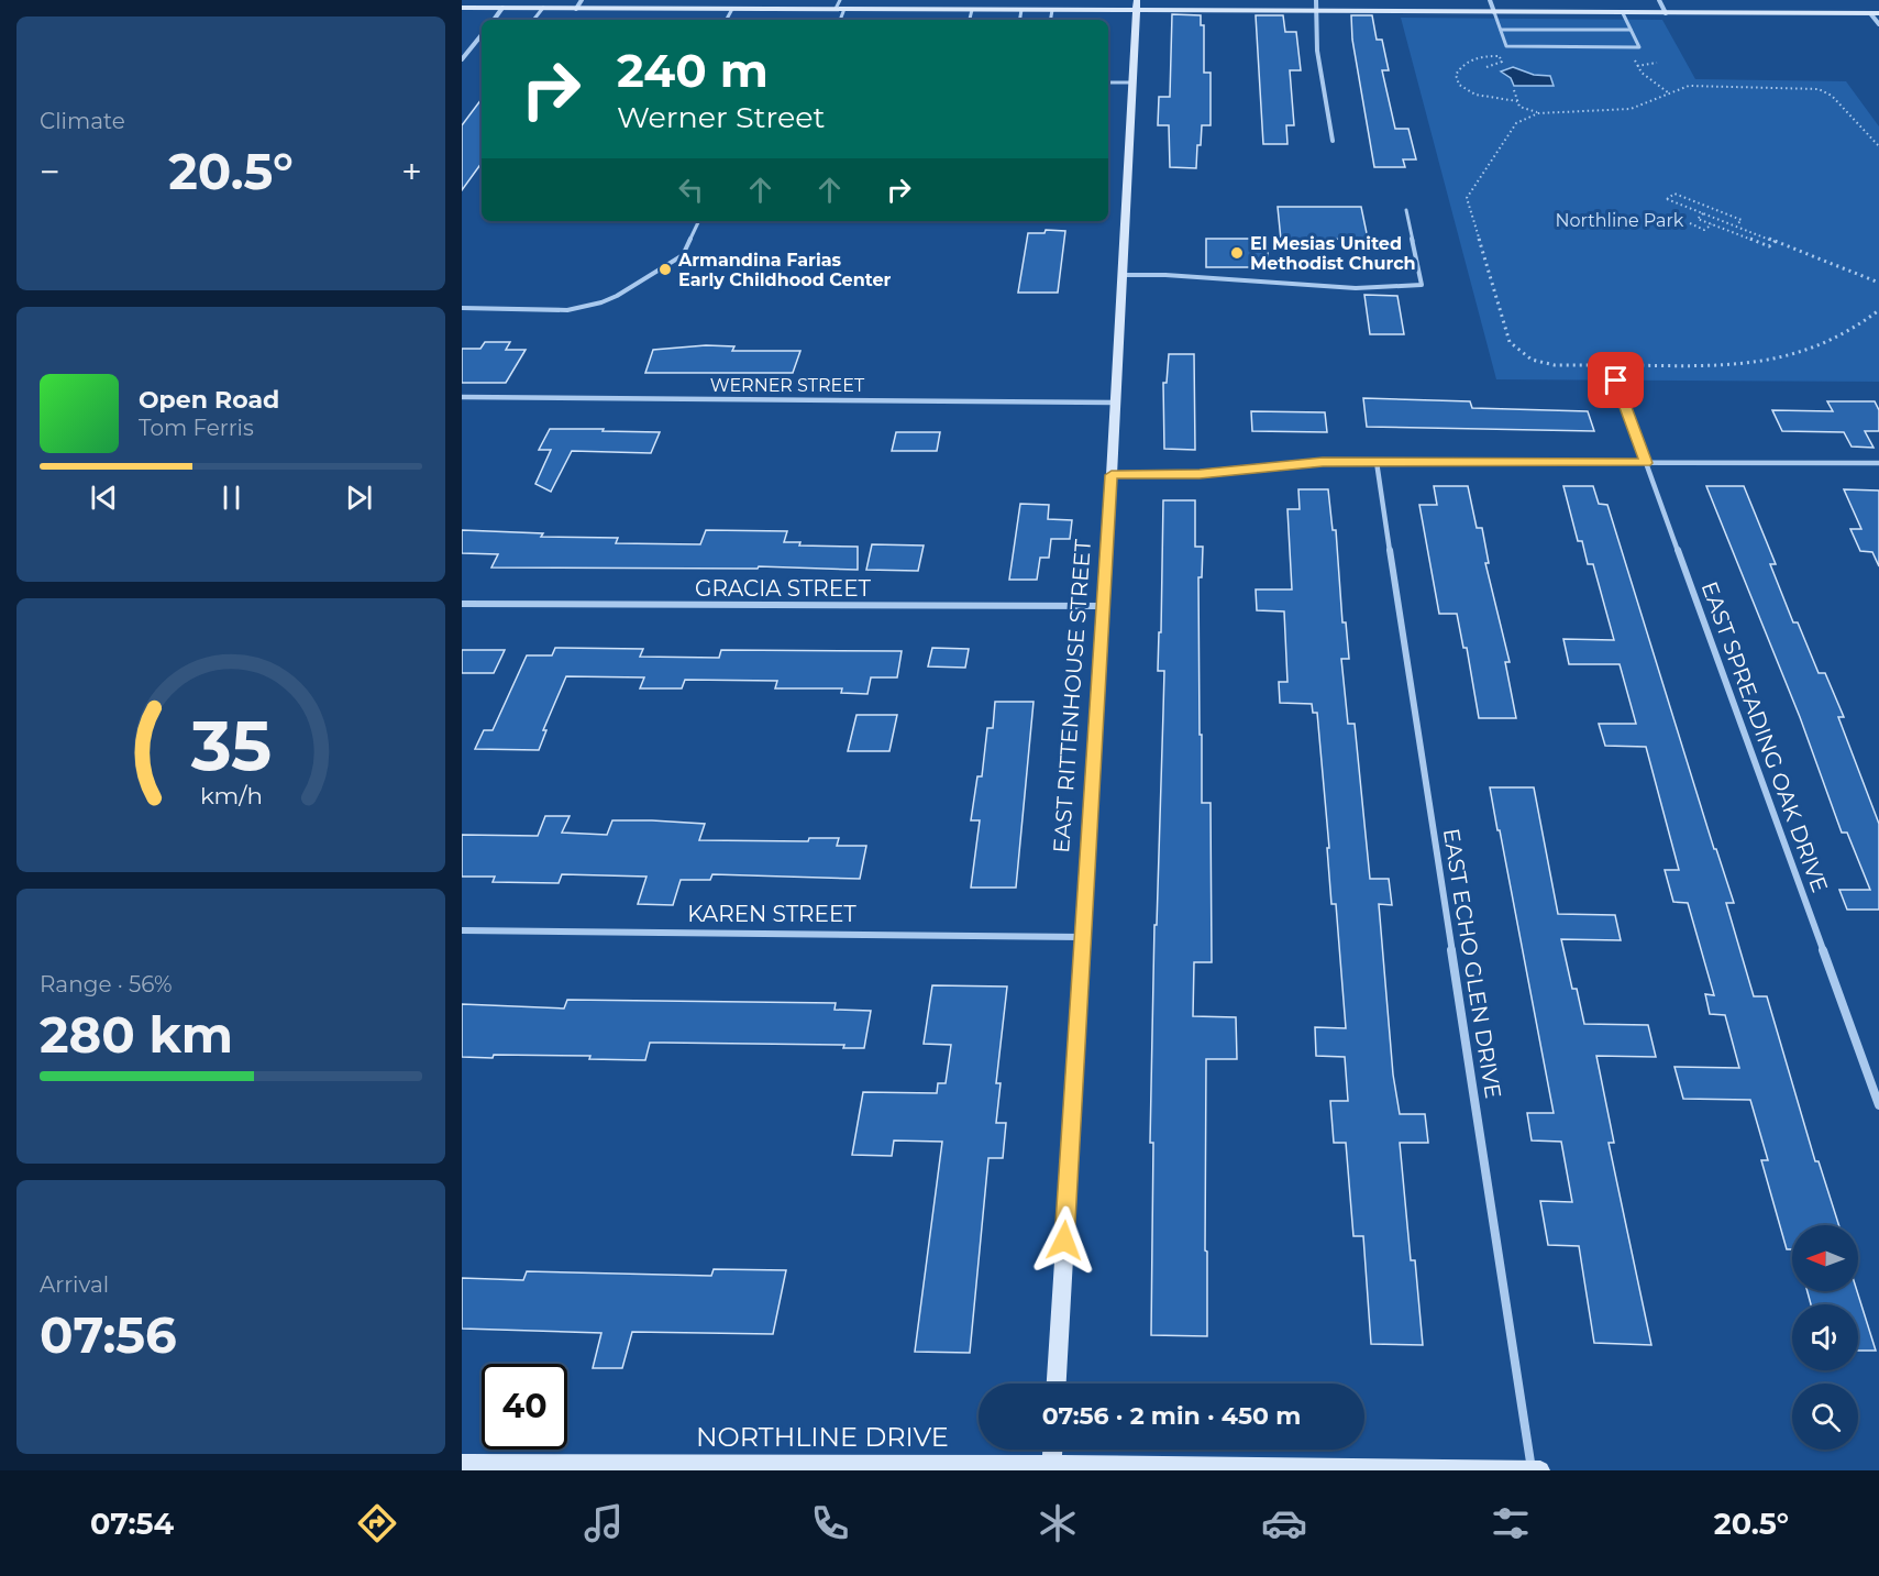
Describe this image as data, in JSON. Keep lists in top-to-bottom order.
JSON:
{
  "streets": {
    "street": [
      "WERNER STREET",
      "GRACIA STREET",
      "EAST RITTENHOUSE STREET",
      "EAST SPREADING OAK DRIVE",
      "KAREN STREET",
      "EAST ECHO GLEN DRIVE",
      "NORTHLINE DRIVE"
    ]
  },
  "crossings": [
    ["WERNER STREET", "EAST RITTENHOUSE STREET"],
    ["GRACIA STREET", "EAST RITTENHOUSE STREET"],
    ["EAST RITTENHOUSE STREET", "KAREN STREET"],
    ["EAST ECHO GLEN DRIVE", "NORTHLINE DRIVE"]
  ],
  "parks": ["Northline Park"],
  "places": ["El Mesias United Methodist Church", "Armandina Farias Early Childhood Center"],
  "north": "left",
  "page": {
    "tile": [
      "Climate",
      ["Range · 56%", "280 km"],
      ["Arrival", "07:56"]
    ],
    "turn": ["240 m", "Werner Street"],
    "heat": ["−", "20.5°", "+"],
    "song": ["Open Road", "Tom Ferris"],
    "limit": "40",
    "trip": "07:56 · 2 min · 450 m",
    "tabs": ["07:54", "20.5°"],
    "gauge": ["35", "km/h"]
  }
}
